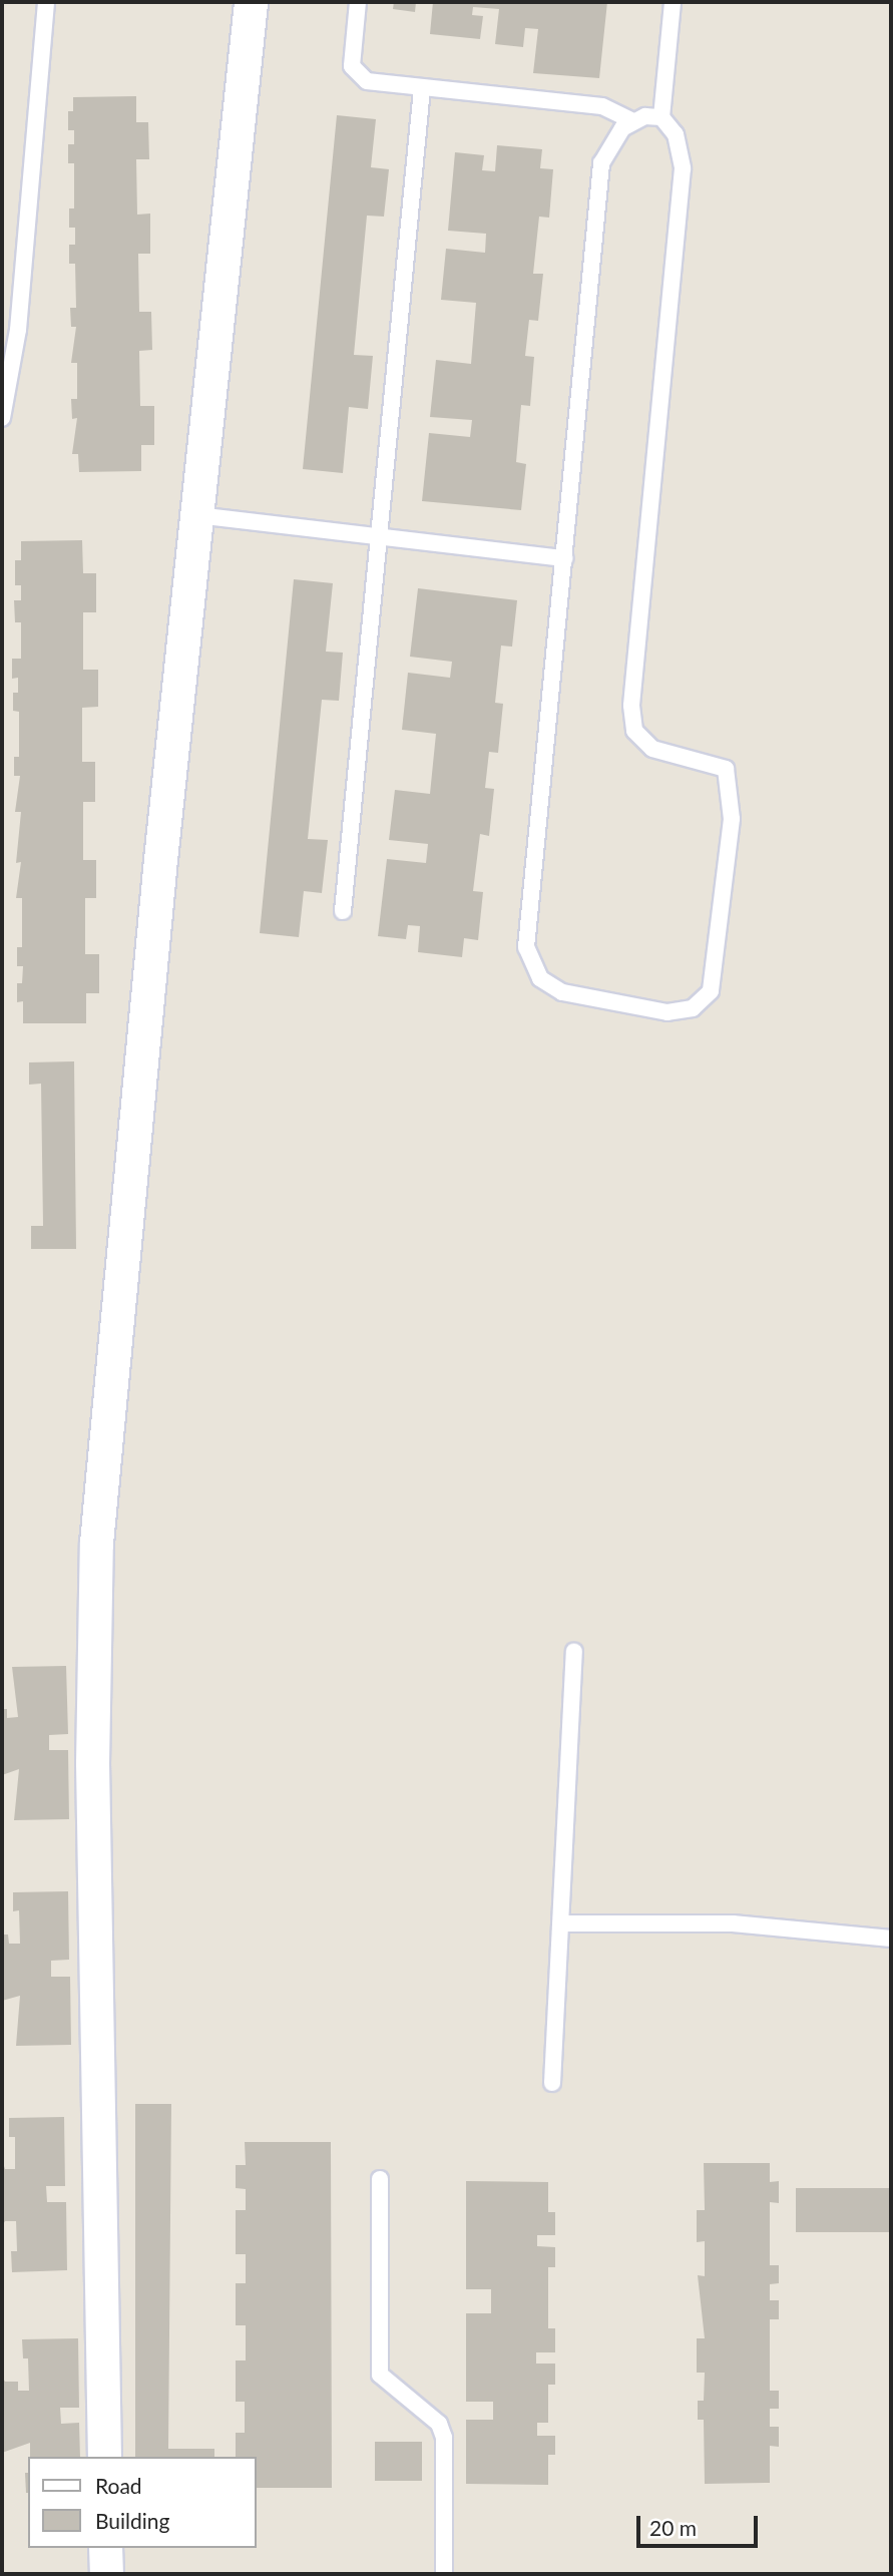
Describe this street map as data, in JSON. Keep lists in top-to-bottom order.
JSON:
{
  "legend": ["Road", "Building"],
  "scale_bar": "20 m"
}
